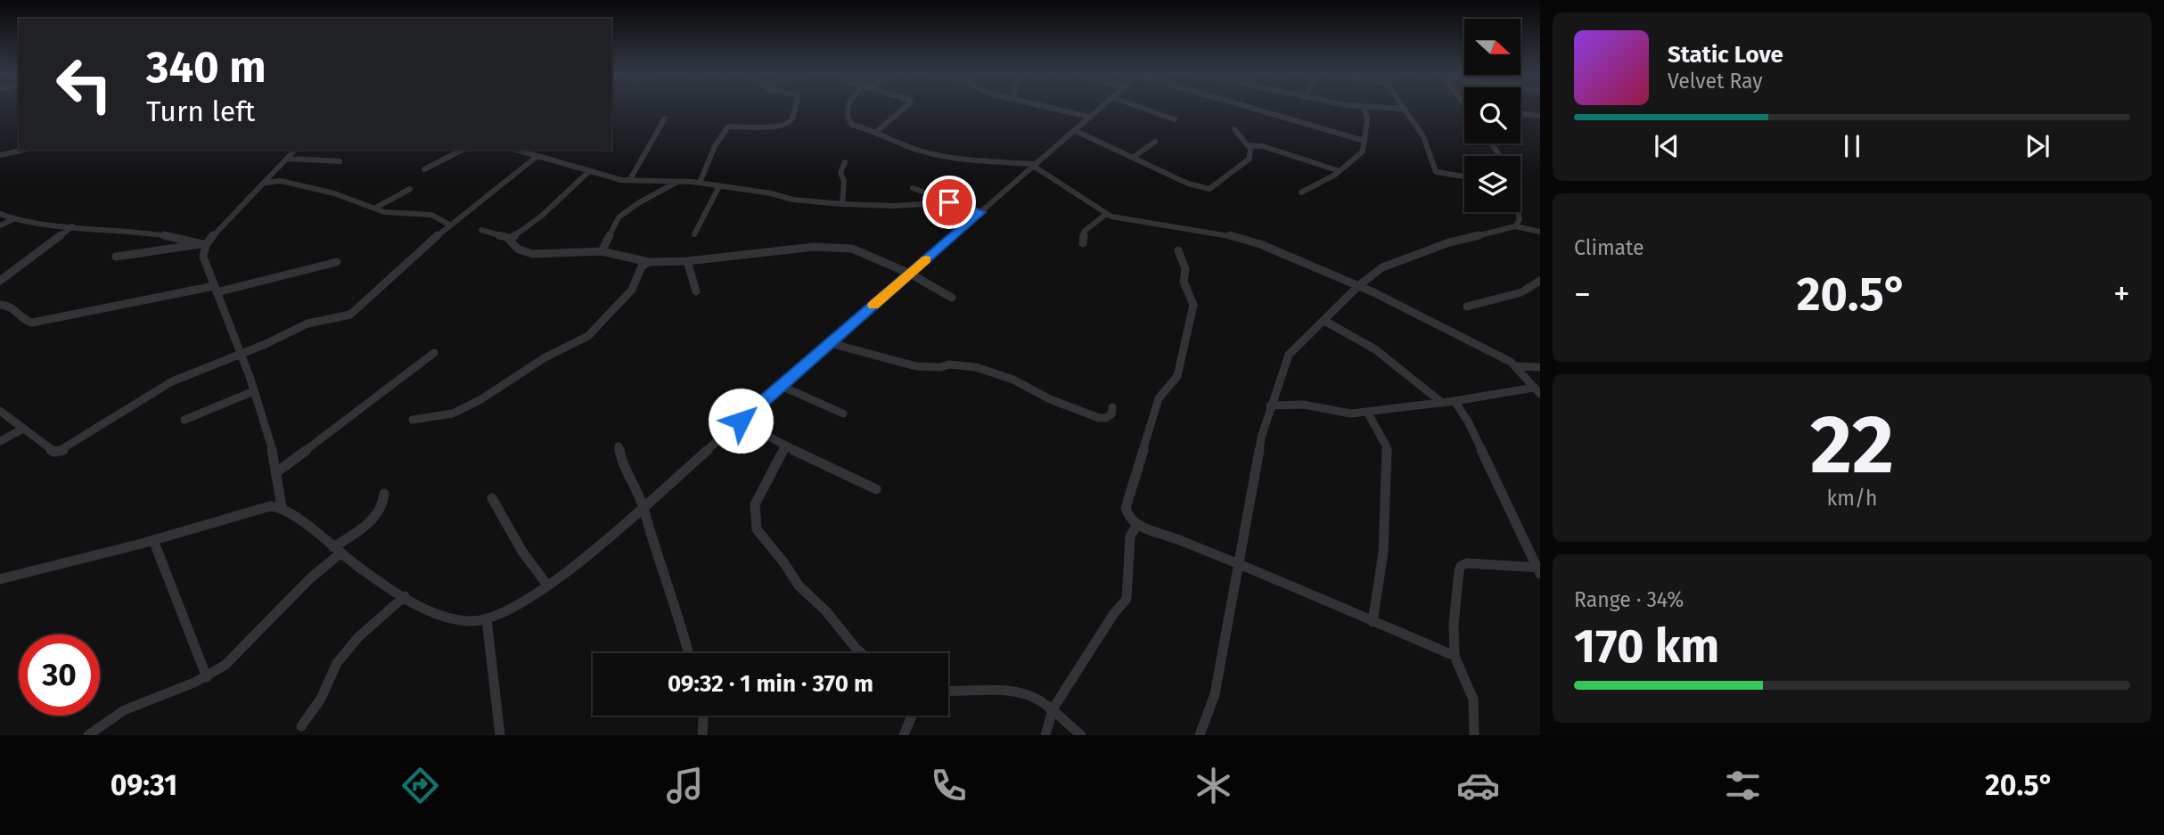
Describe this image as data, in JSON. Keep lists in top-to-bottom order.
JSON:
{
  "north": "right",
  "page": {
    "turn": ["340 m", "Turn left"],
    "song": ["Static Love", "Velvet Ray"],
    "tile": [
      "Climate",
      ["22", "km/h"],
      ["Range · 34%", "170 km"]
    ],
    "heat": ["−", "20.5°", "+"],
    "limit": "30",
    "trip": "09:32 · 1 min · 370 m",
    "tabs": ["09:31", "20.5°"]
  }
}
